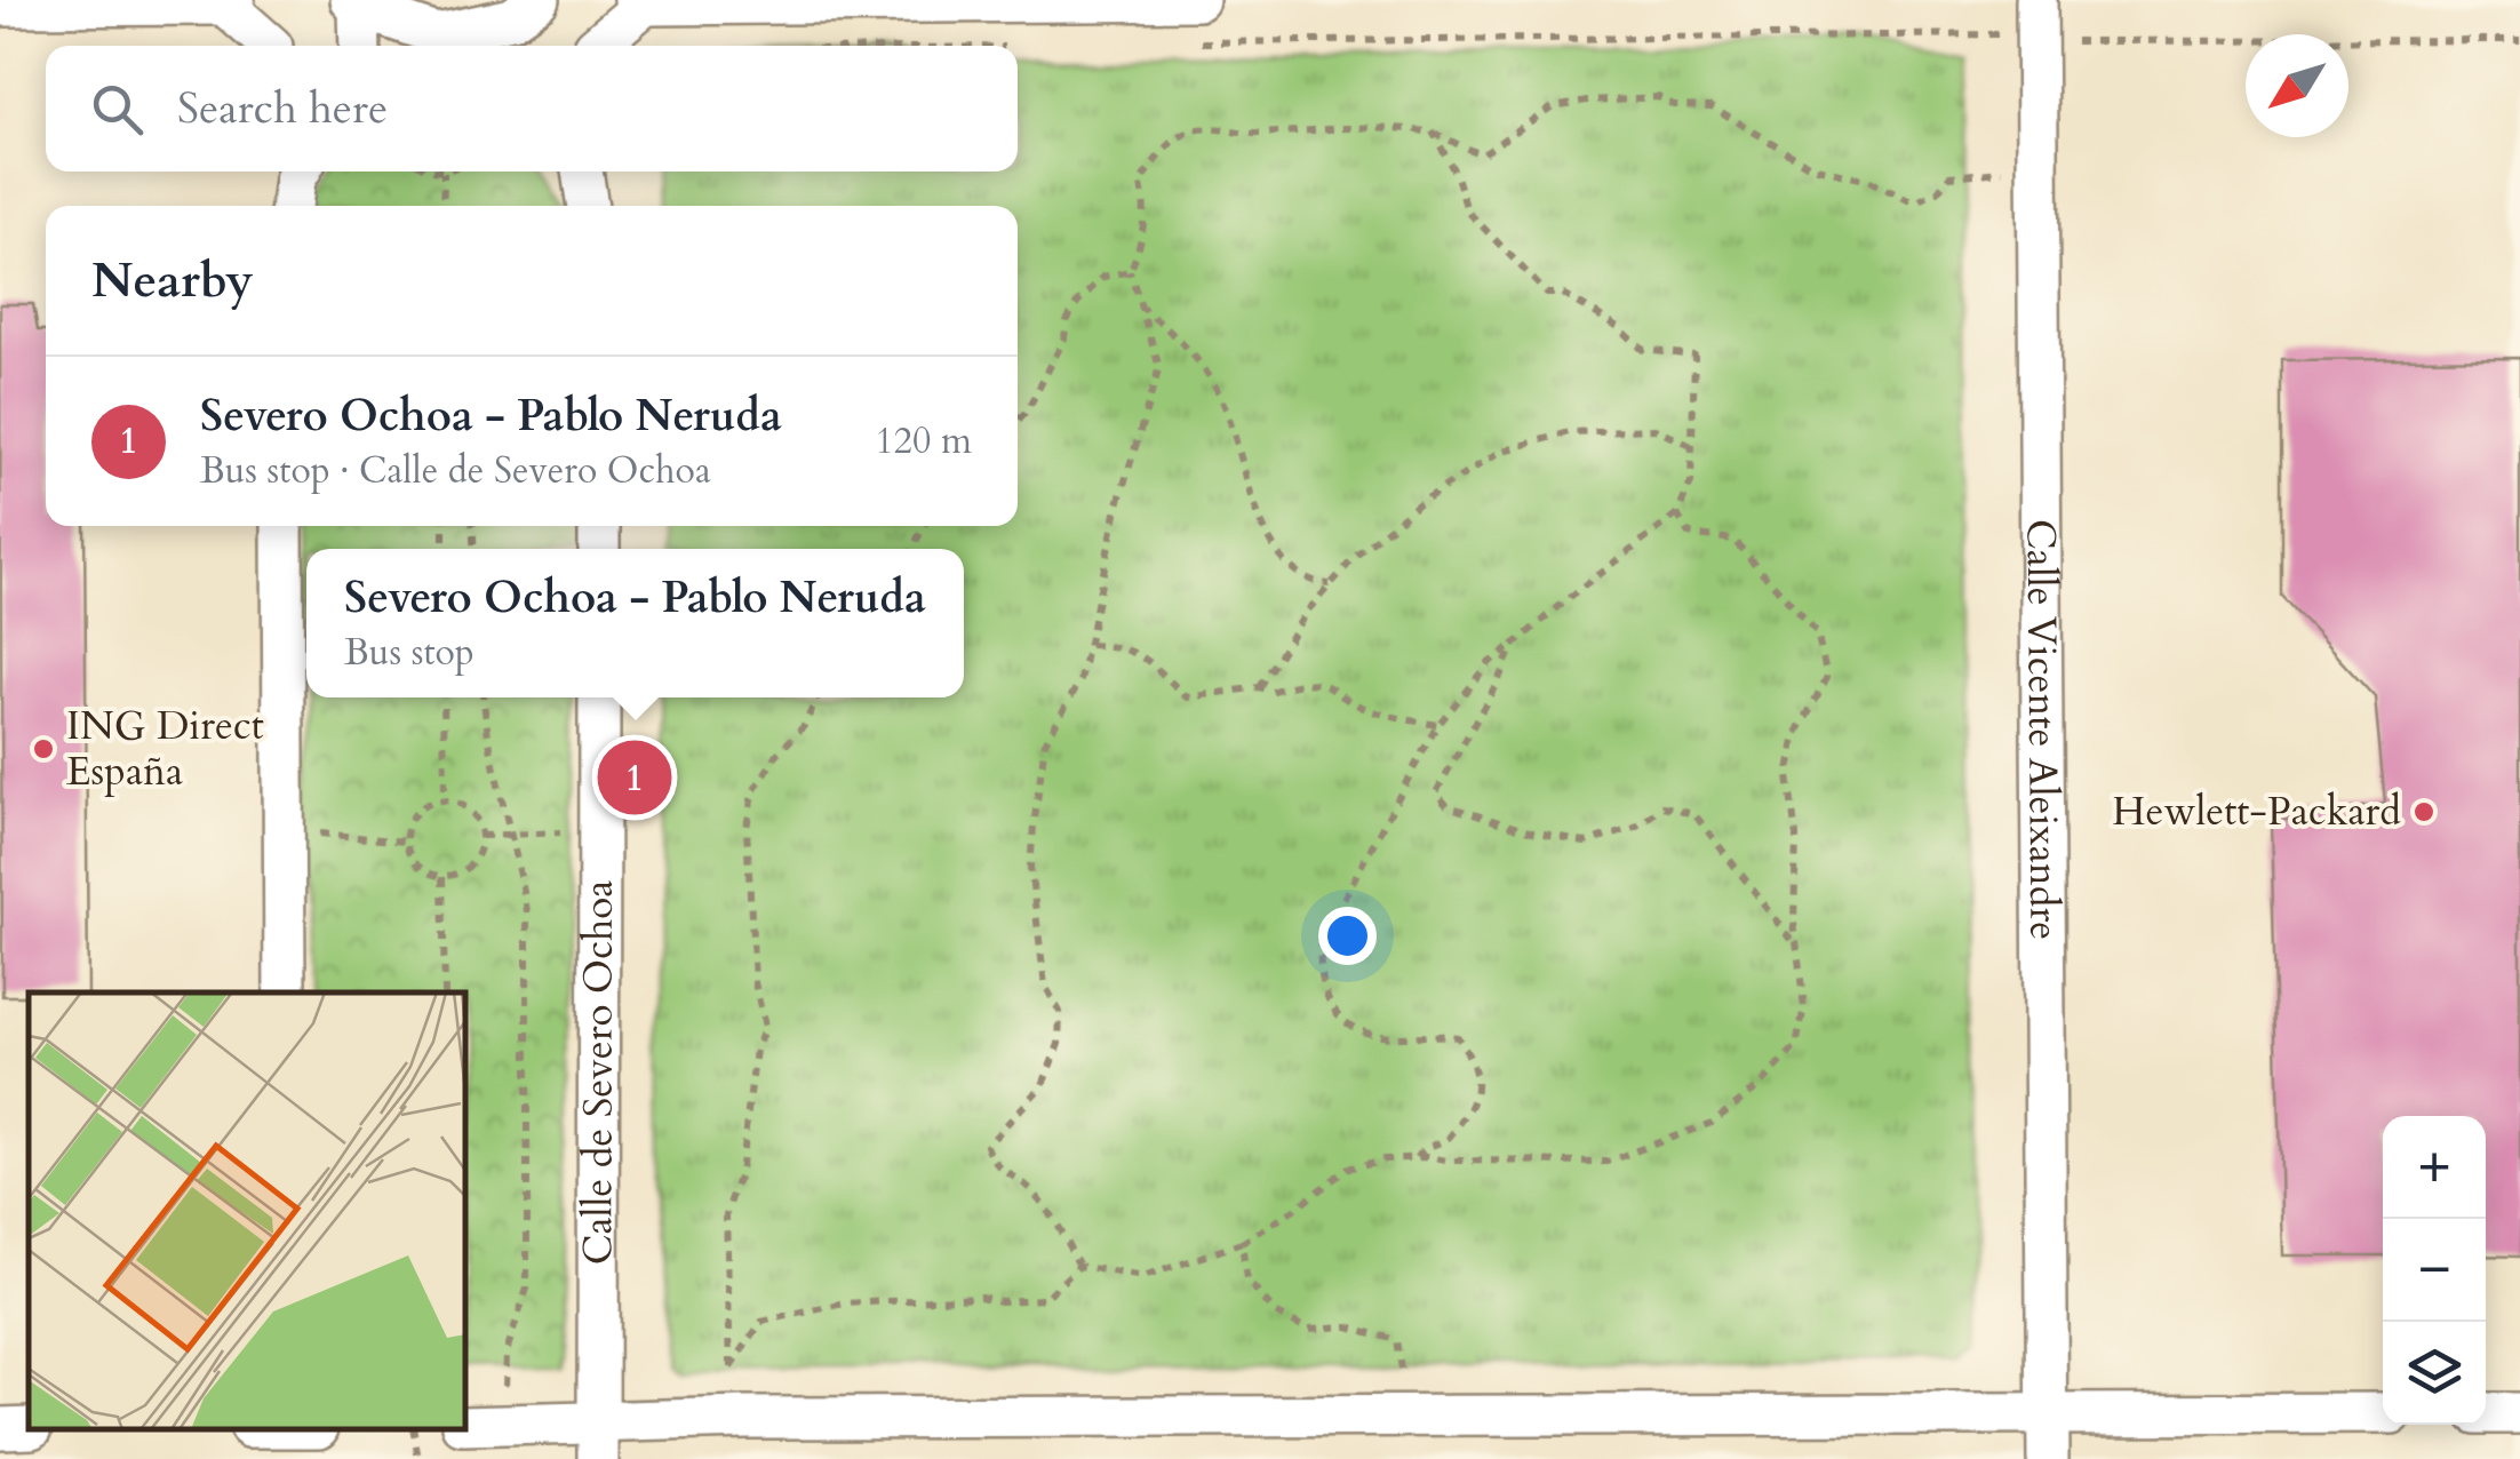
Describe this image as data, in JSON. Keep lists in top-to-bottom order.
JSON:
{
  "streets": {
    "street": ["Calle Vicente Aleixandre", "Calle de Severo Ochoa"]
  },
  "places": ["ING Direct España", "Hewlett-Packard"],
  "north": "bottom left",
  "page": {
    "search": "Search here",
    "heading": "Nearby",
    "list": [
      {
        "mark": "1",
        "name": "Severo Ochoa - Pablo Neruda",
        "note": "Bus stop · Calle de Severo Ochoa",
        "value": "120 m"
      }
    ],
    "popup": ["Severo Ochoa - Pablo Neruda", "Bus stop"],
    "pins": "1",
    "map_buttons": ["+", "−"]
  }
}
